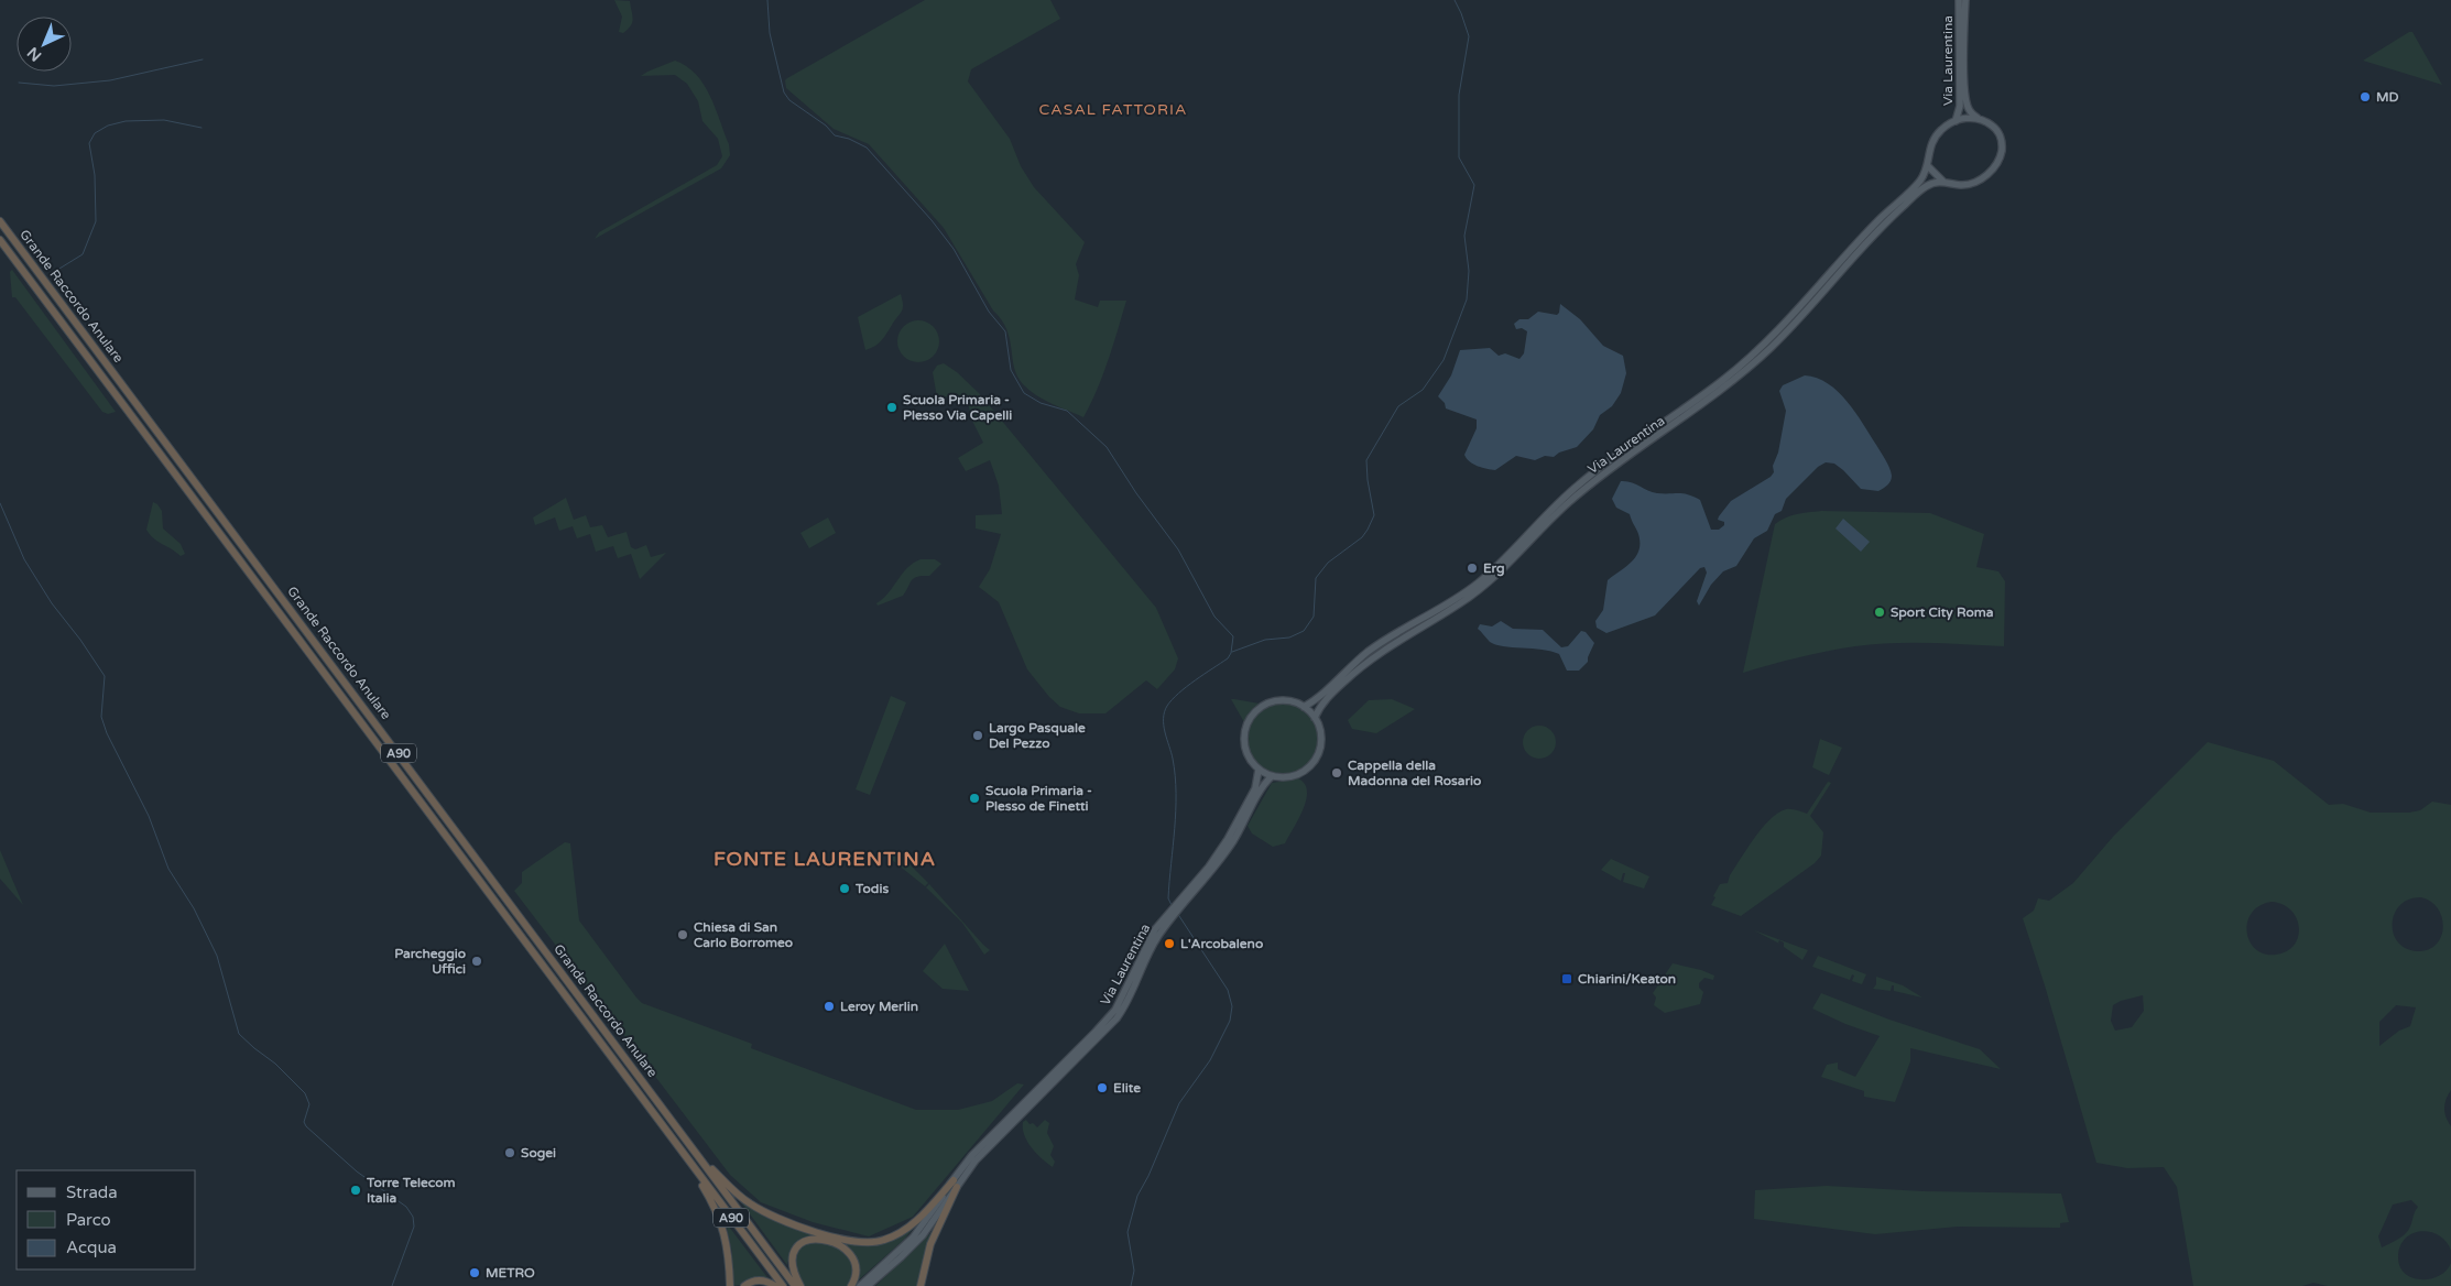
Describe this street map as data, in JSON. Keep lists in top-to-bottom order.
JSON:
{
  "streets": {
    "highway": ["Grande Raccordo Anulare", "A90"],
    "main road": ["Via Laurentina"]
  },
  "districts": ["CASAL FATTORIA", "FONTE LAURENTINA"],
  "places": {
    "other": [
      "MD",
      "Scuola Primaria - Plesso Via Capelli",
      "Erg",
      "Sport City Roma",
      "Largo Pasquale Del Pezzo",
      "Cappella della Madonna del Rosario",
      "Scuola Primaria - Plesso de Finetti",
      "Todis",
      "Chiesa di San Carlo Borromeo",
      "L'Arcobaleno",
      "Parcheggio Uffici",
      "Leroy Merlin",
      "Elite",
      "Sogei",
      "Torre Telecom Italia",
      "METRO"
    ],
    "transit": ["Chiarini/Keaton"]
  },
  "legend": ["Strada", "Parco", "Acqua"],
  "north": "bottom left"
}
